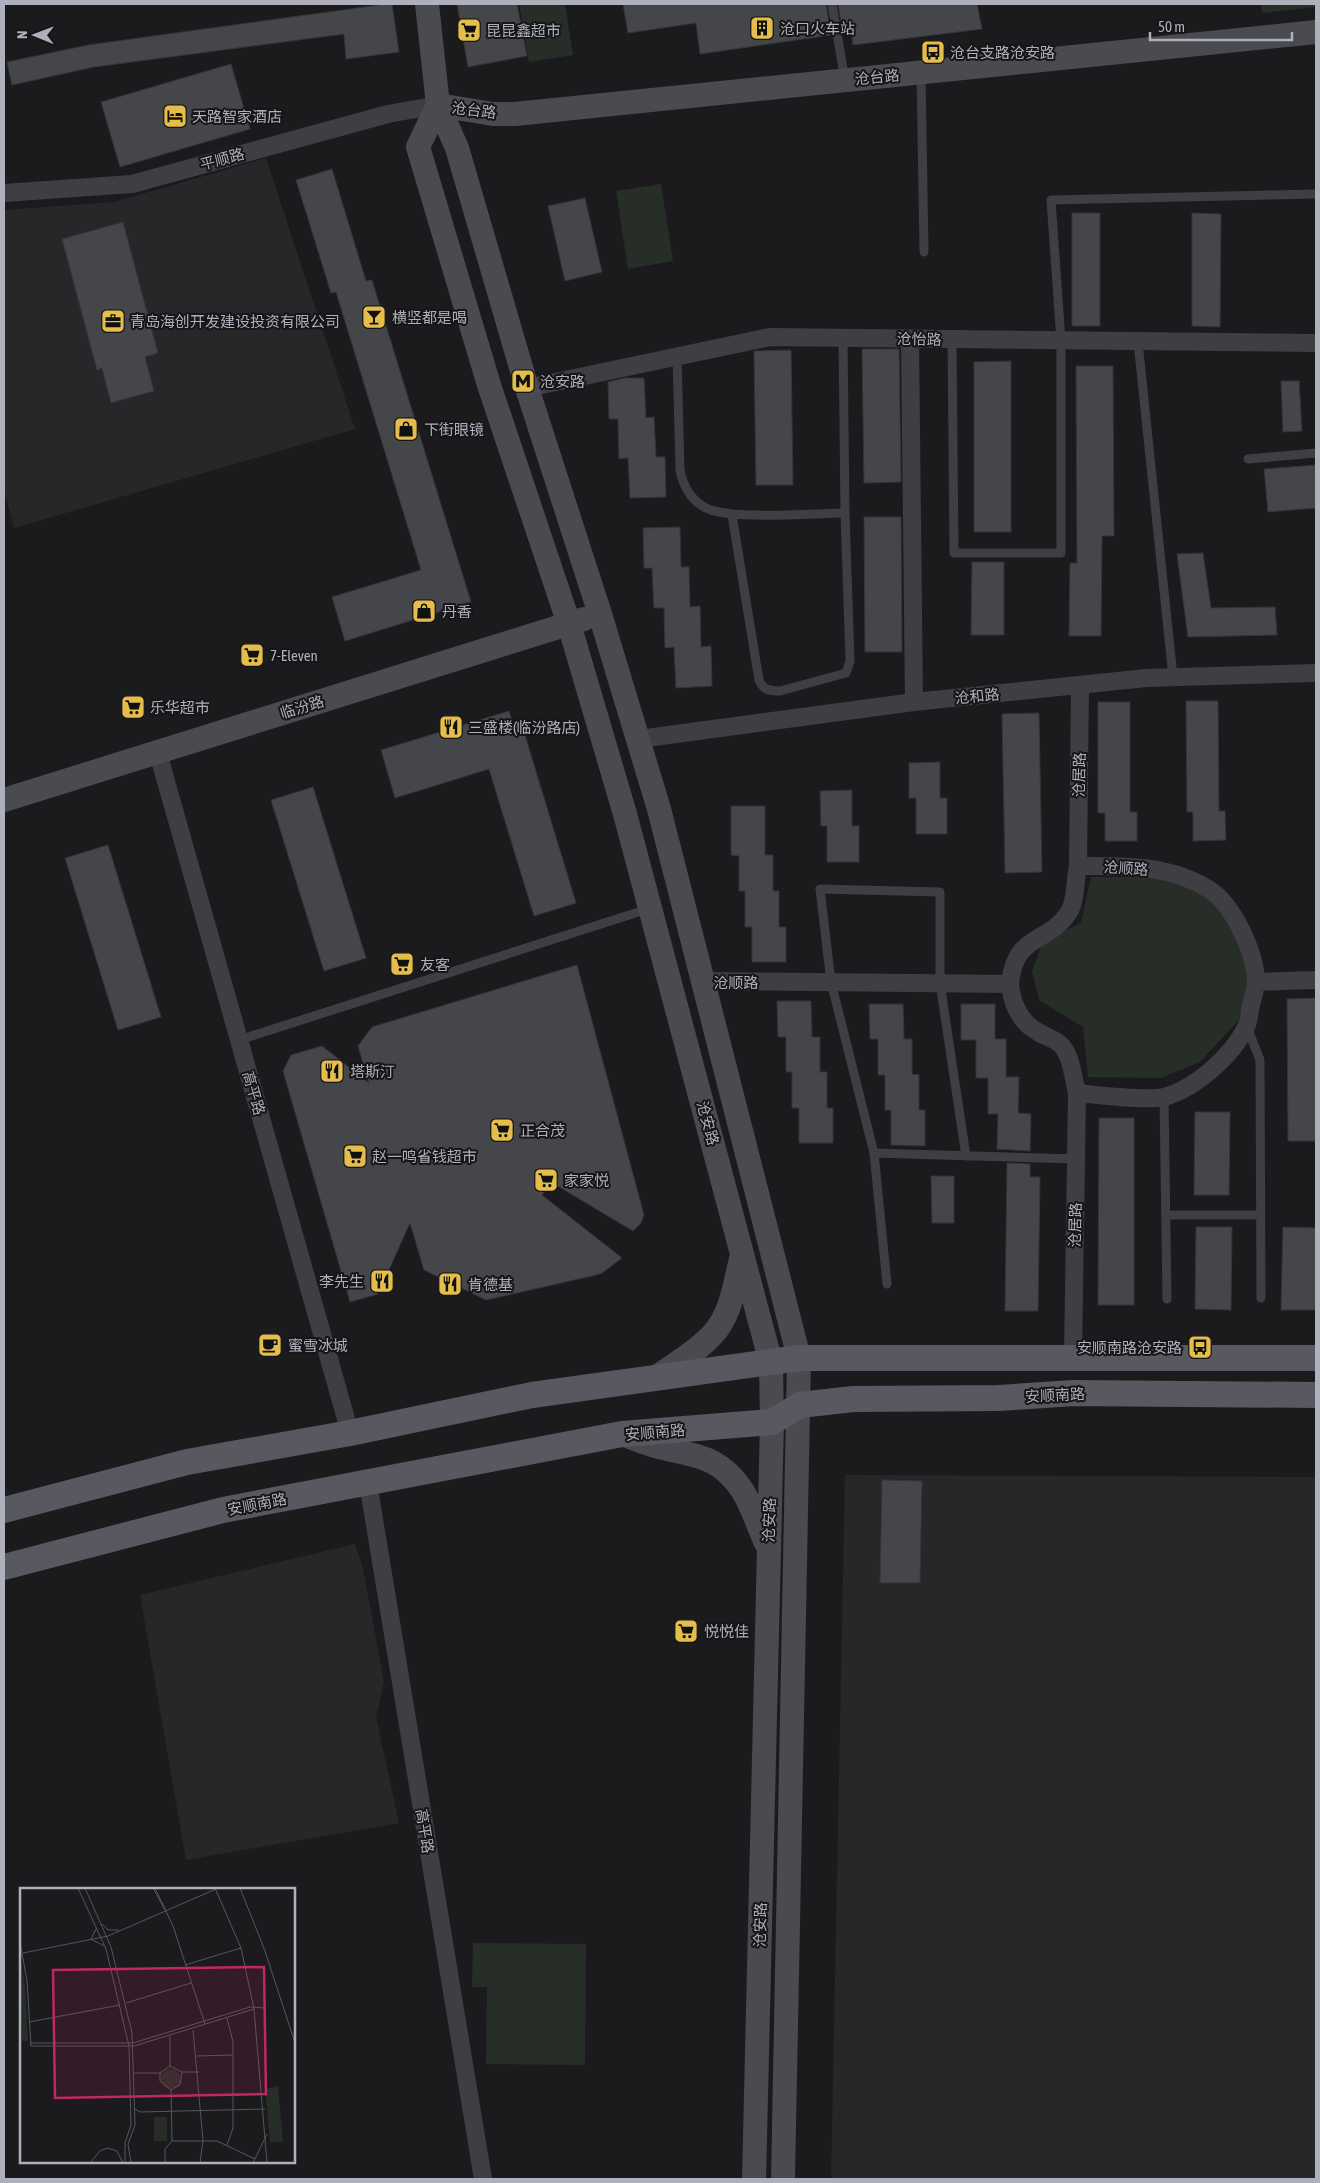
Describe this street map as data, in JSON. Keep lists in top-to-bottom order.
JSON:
{
  "streets": {
    "main road": ["安顺南路"],
    "street": [
      "沧台路",
      "平顺路",
      "沧怡路",
      "沧和路",
      "临汾路",
      "沧居路",
      "沧顺路",
      "高平路",
      "沧安路"
    ]
  },
  "crossings": [
    ["沧台路", "平顺路"],
    ["沧台路", "沧安路"],
    ["平顺路", "沧安路"],
    ["沧怡路", "沧安路"],
    ["沧和路", "沧居路"],
    ["沧和路", "沧安路"],
    ["临汾路", "高平路"],
    ["临汾路", "沧安路"],
    ["沧居路", "沧顺路"],
    ["沧顺路", "沧安路"],
    ["高平路", "安顺南路"],
    ["沧安路", "安顺南路"]
  ],
  "places": {
    "building": ["沧口火车站"],
    "supermarket": [
      "昆昆鑫超市",
      "7-Eleven",
      "乐华超市",
      "友客",
      "正合茂",
      "赵一鸣省钱超市",
      "家家悦",
      "悦悦佳"
    ],
    "bus stop": ["沧台支路沧安路", "安顺南路沧安路"],
    "hotel": ["天路智家酒店"],
    "bar": ["横竖都是喝"],
    "office": ["青岛海创开发建设投资有限公司"],
    "metro station": ["沧安路"],
    "shop": ["下街眼镜", "丹香"],
    "restaurant": [
      "三盛楼(临汾路店)",
      "塔斯汀",
      "李先生",
      "肯德基"
    ],
    "cafe": ["蜜雪冰城"]
  },
  "scale_bar": "50 m",
  "north": "left"
}
